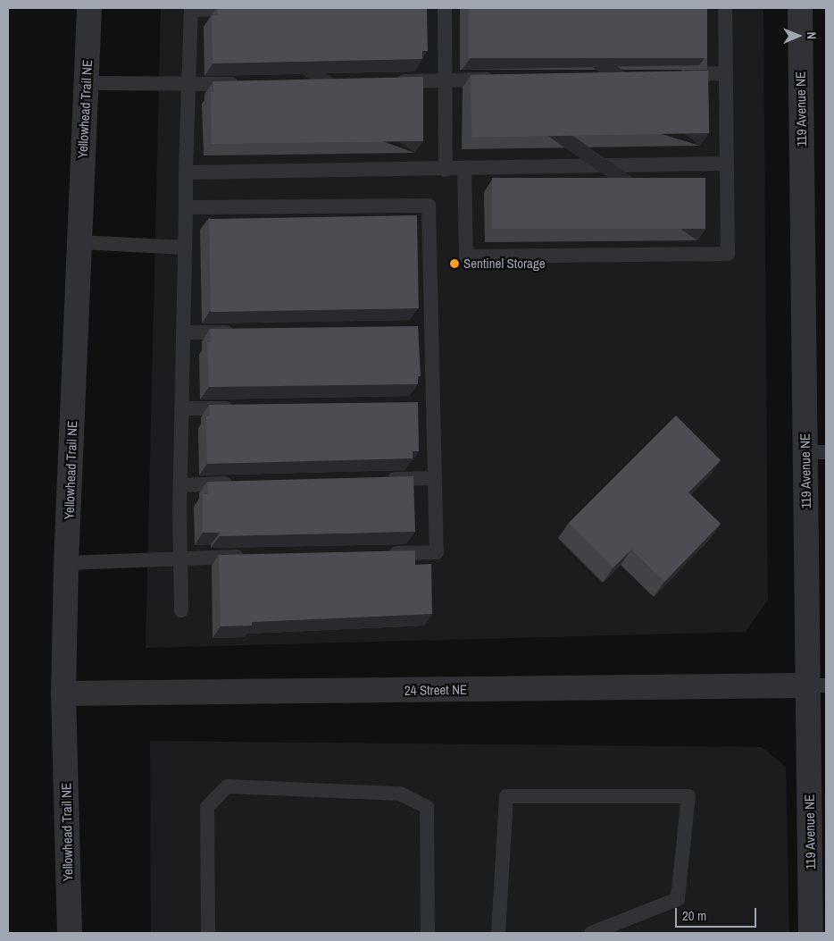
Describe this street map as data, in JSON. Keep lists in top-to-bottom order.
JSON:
{
  "streets": {
    "street": ["Yellowhead Trail NE", "119 Avenue NE", "24 Street NE"]
  },
  "crossings": [
    ["Yellowhead Trail NE", "24 Street NE"],
    ["119 Avenue NE", "24 Street NE"]
  ],
  "places": ["Sentinel Storage"],
  "scale_bar": "20 m",
  "north": "right"
}
